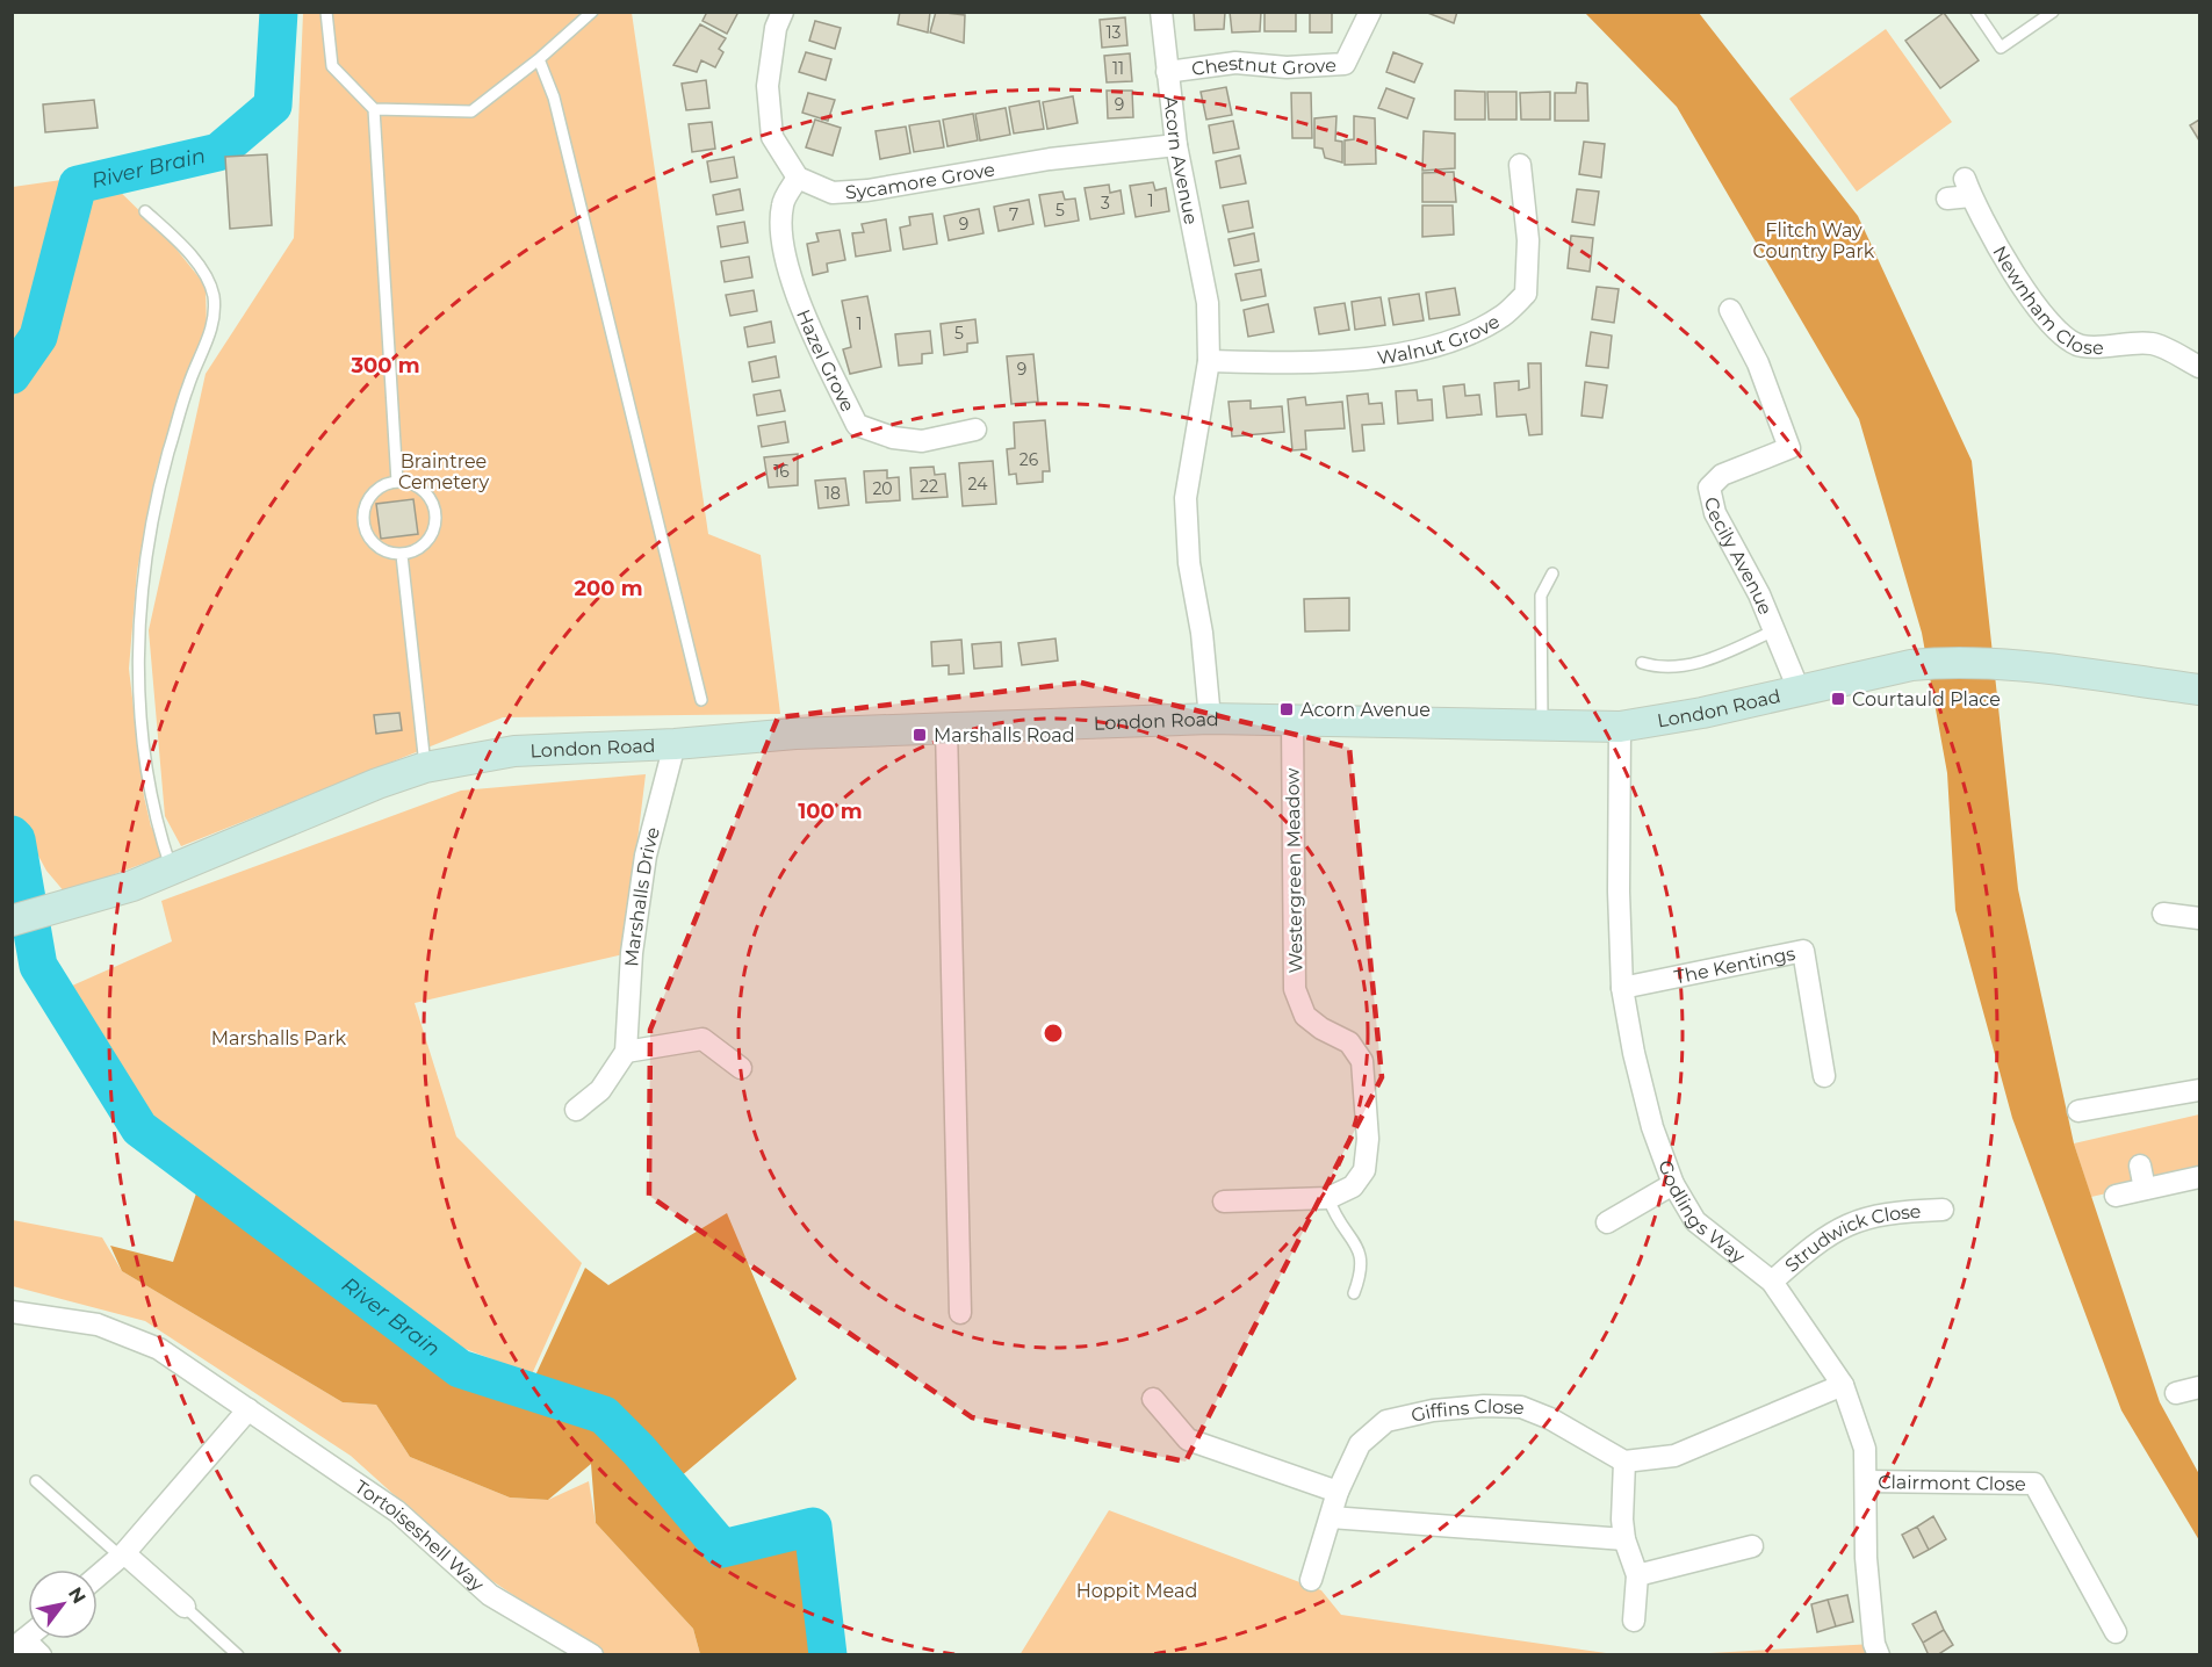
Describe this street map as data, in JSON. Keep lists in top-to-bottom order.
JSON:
{
  "streets": {
    "street": [
      "Chestnut Grove",
      "Acorn Avenue",
      "Sycamore Grove",
      "Newnham Close",
      "Walnut Grove",
      "Hazel Grove",
      "Cecily Avenue",
      "London Road",
      "Westergreen Meadow",
      "Marshalls Drive",
      "The Kentings",
      "Godlings Way",
      "Strudwick Close",
      "Giffins Close",
      "Clairmont Close",
      "Tortoiseshell Way"
    ]
  },
  "crossings": [
    ["Chestnut Grove", "Acorn Avenue"],
    ["Acorn Avenue", "Sycamore Grove"],
    ["Acorn Avenue", "Walnut Grove"],
    ["Acorn Avenue", "London Road"],
    ["Sycamore Grove", "Hazel Grove"],
    ["Cecily Avenue", "London Road"],
    ["London Road", "Westergreen Meadow"],
    ["London Road", "Marshalls Drive"],
    ["London Road", "Godlings Way"],
    ["The Kentings", "Godlings Way"],
    ["Godlings Way", "Strudwick Close"],
    ["Godlings Way", "Clairmont Close"]
  ],
  "water": ["River Brain"],
  "parks": [
    "Flitch Way Country Park",
    "Braintree Cemetery",
    "Marshalls Park",
    "Hoppit Mead"
  ],
  "places": {
    "transit": ["Courtauld Place", "Acorn Avenue", "Marshalls Road"]
  },
  "house_numbers": [
    "13",
    "11",
    "9",
    "1",
    "3",
    "5",
    "7",
    "9",
    "1",
    "5",
    "9",
    "26",
    "16",
    "24",
    "22",
    "20",
    "18"
  ],
  "north": "top right",
  "rings": ["300 m", "200 m", "100 m"]
}
